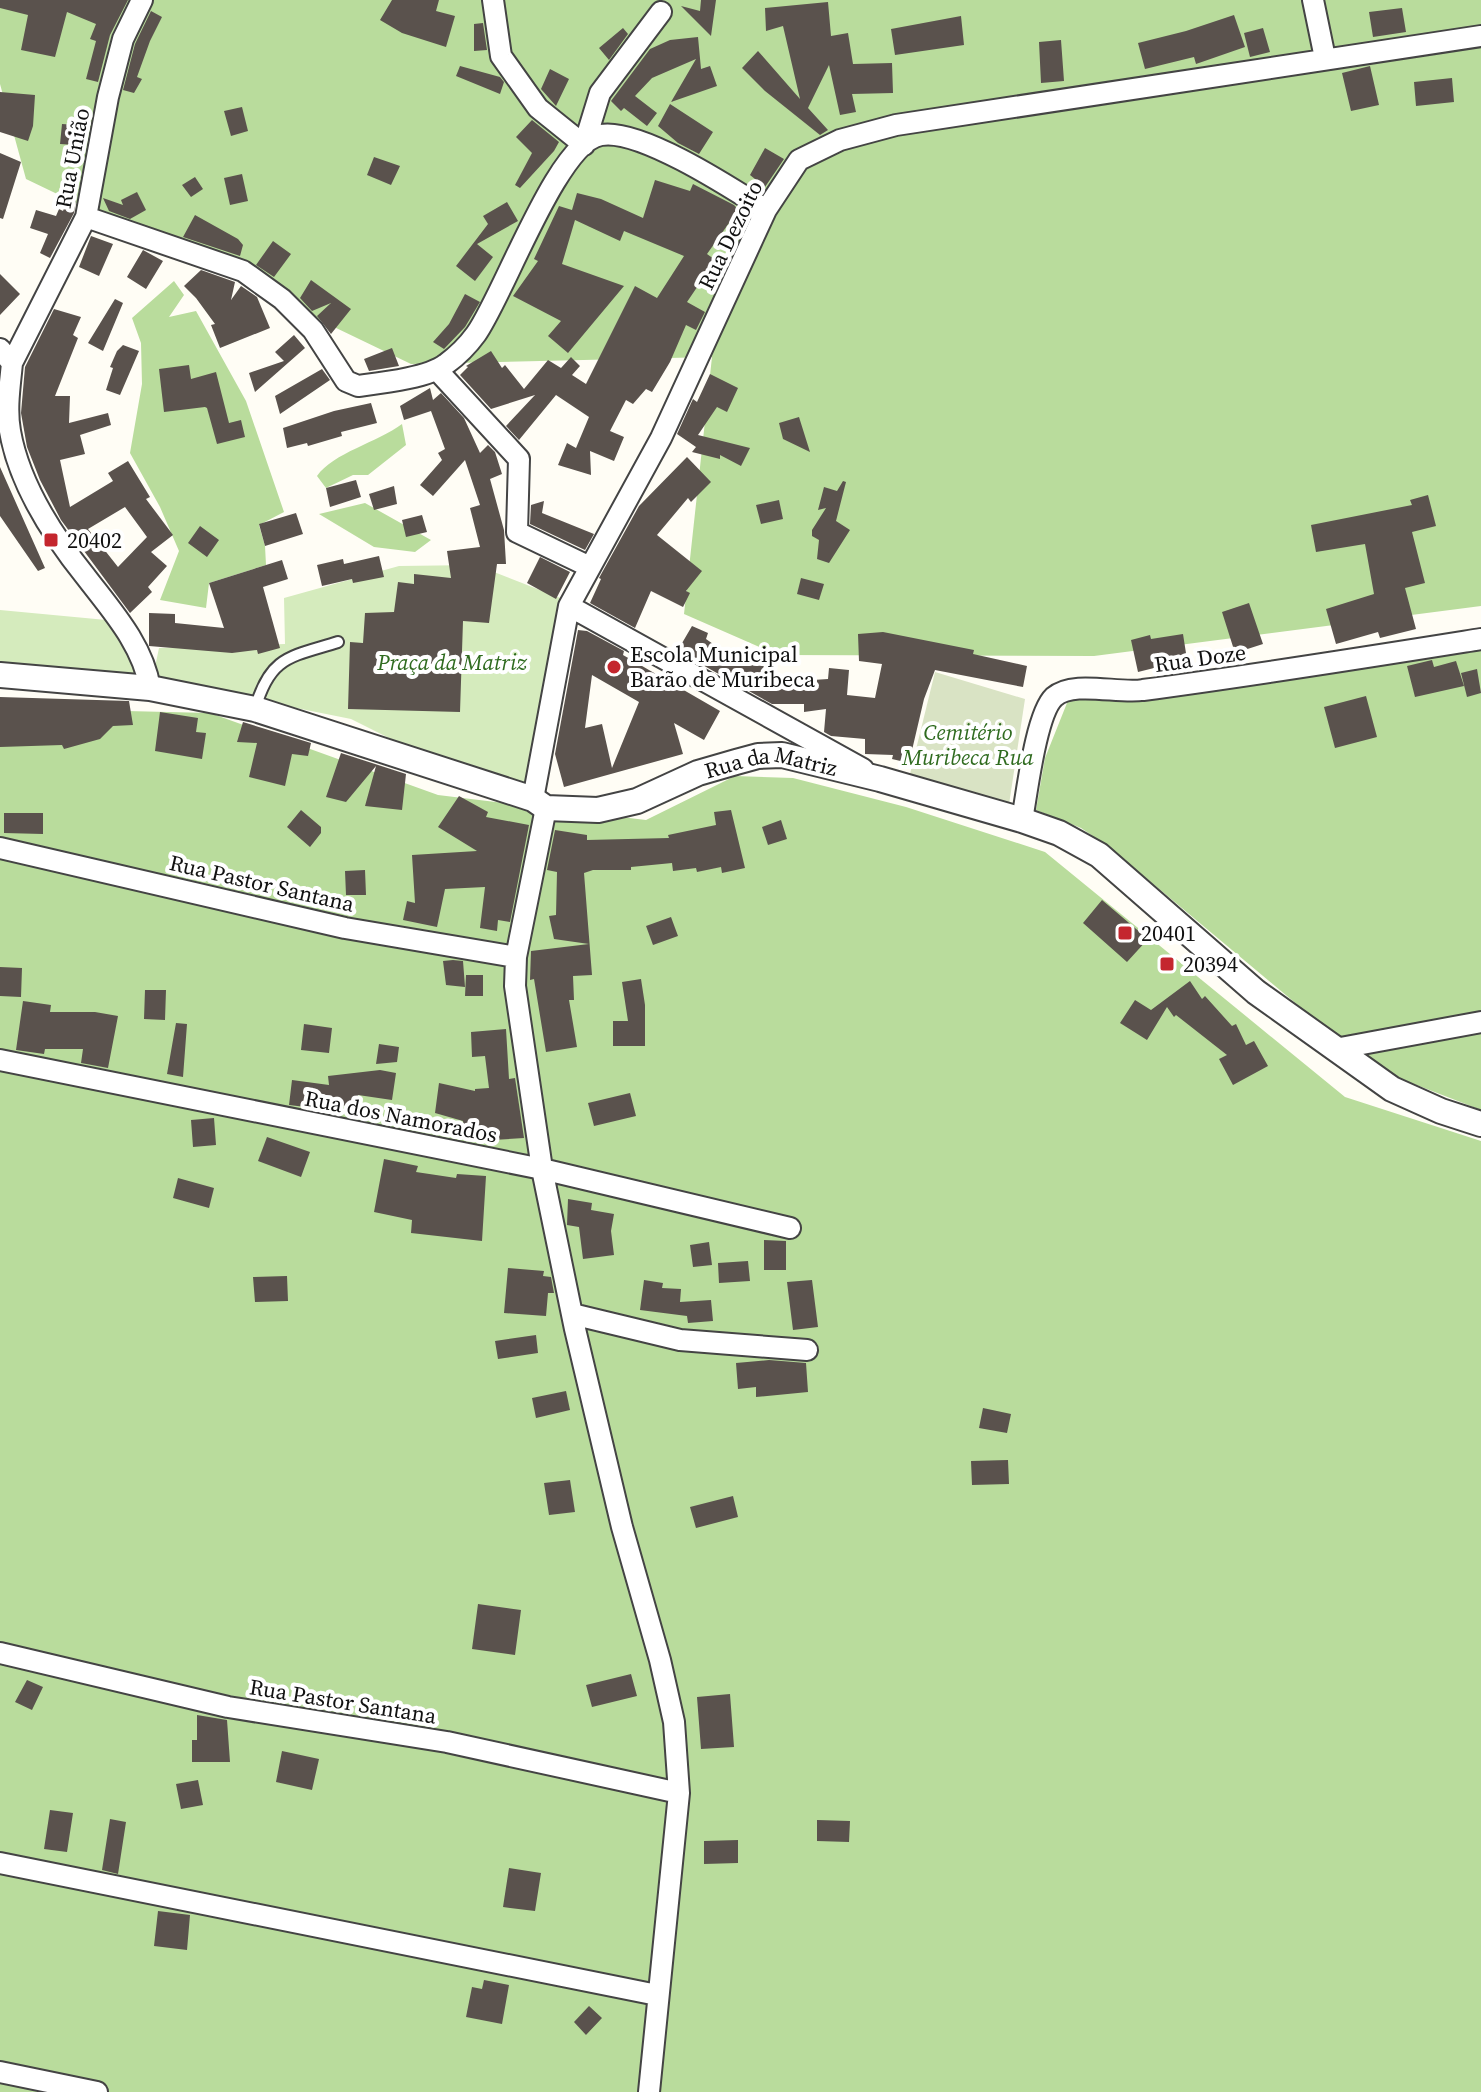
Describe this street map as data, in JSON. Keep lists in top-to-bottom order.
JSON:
{
  "streets": {
    "street": [
      "Rua União",
      "Rua Dezoito",
      "Rua Doze",
      "Rua da Matriz",
      "Rua Pastor Santana",
      "Rua dos Namorados"
    ]
  },
  "crossings": [
    ["Rua Dezoito", "Rua da Matriz"],
    ["Rua Doze", "Rua da Matriz"]
  ],
  "parks": ["Praça da Matriz", "Cemitério Muribeca Rua"],
  "places": {
    "transit": ["20402", "20401", "20394"],
    "other": ["Escola Municipal Barão de Muribeca"]
  }
}
